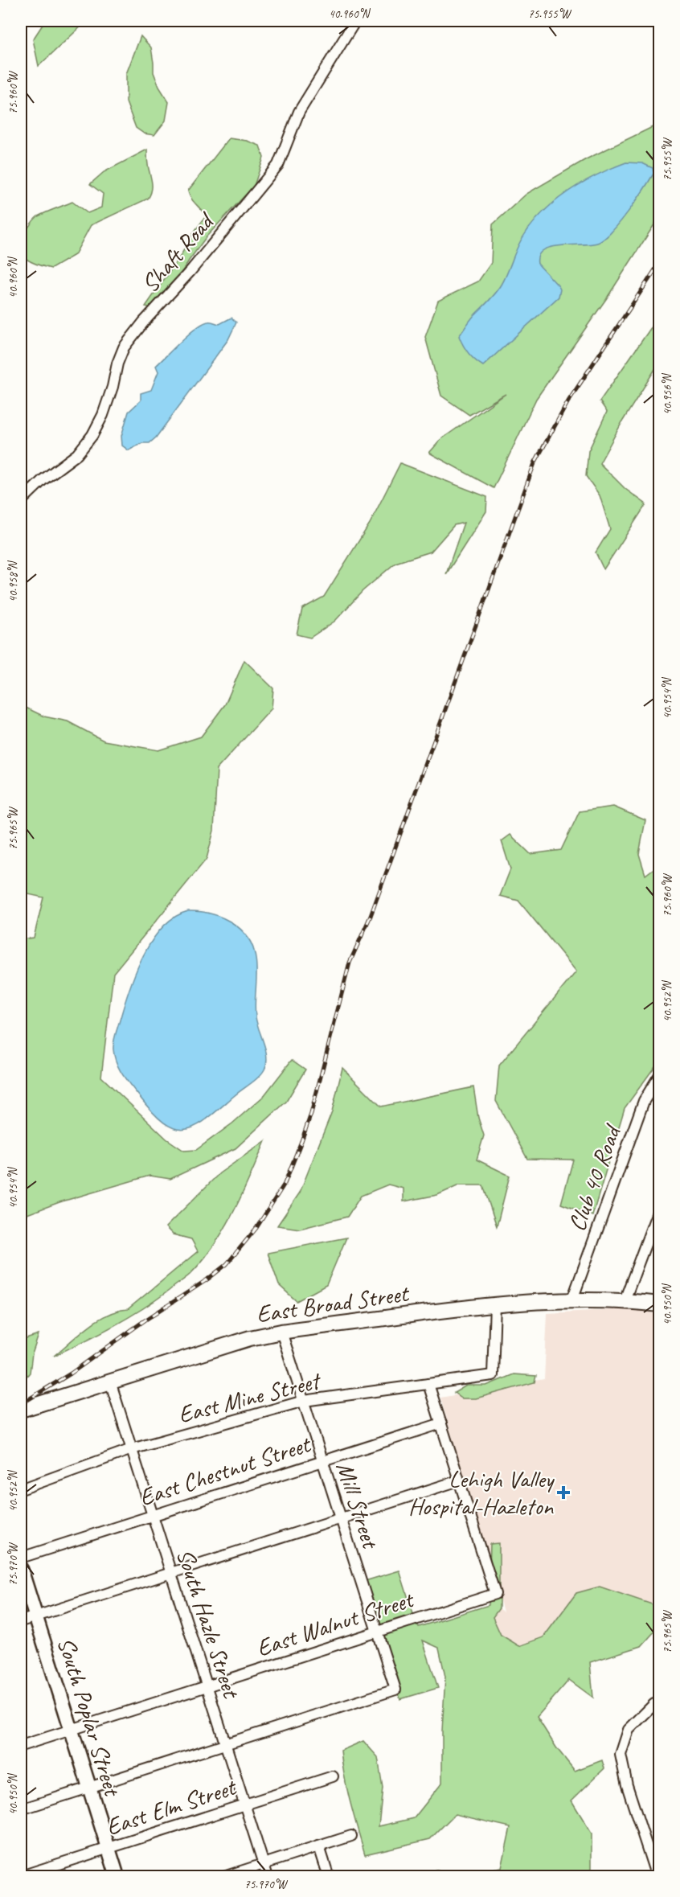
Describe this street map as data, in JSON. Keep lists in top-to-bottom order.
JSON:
{
  "streets": {
    "highway": ["East Broad Street"],
    "main road": ["South Poplar Street"],
    "street": [
      "Shaft Road",
      "Club 40 Road",
      "East Mine Street",
      "East Chestnut Street",
      "Mill Street",
      "South Hazle Street",
      "East Walnut Street",
      "East Elm Street"
    ]
  },
  "crossings": [
    ["Club 40 Road", "East Broad Street"],
    ["East Broad Street", "East Mine Street"],
    ["East Broad Street", "Mill Street"],
    ["East Broad Street", "South Hazle Street"],
    ["East Mine Street", "Mill Street"],
    ["East Mine Street", "South Hazle Street"],
    ["East Chestnut Street", "Mill Street"],
    ["East Chestnut Street", "South Hazle Street"],
    ["Mill Street", "South Hazle Street"],
    ["Mill Street", "East Walnut Street"],
    ["South Hazle Street", "East Walnut Street"],
    ["South Hazle Street", "East Elm Street"],
    ["East Walnut Street", "South Poplar Street"],
    ["South Poplar Street", "East Elm Street"]
  ],
  "places": {
    "health": ["Lehigh Valley Hospital-Hazleton"]
  },
  "coordinates": [
    "40.960°N",
    "75.955°W",
    "75.960°W",
    "40.956°N",
    "40.958°N",
    "40.954°N",
    "75.965°W",
    "40.952°N",
    "40.950°N",
    "75.970°W"
  ]
}
